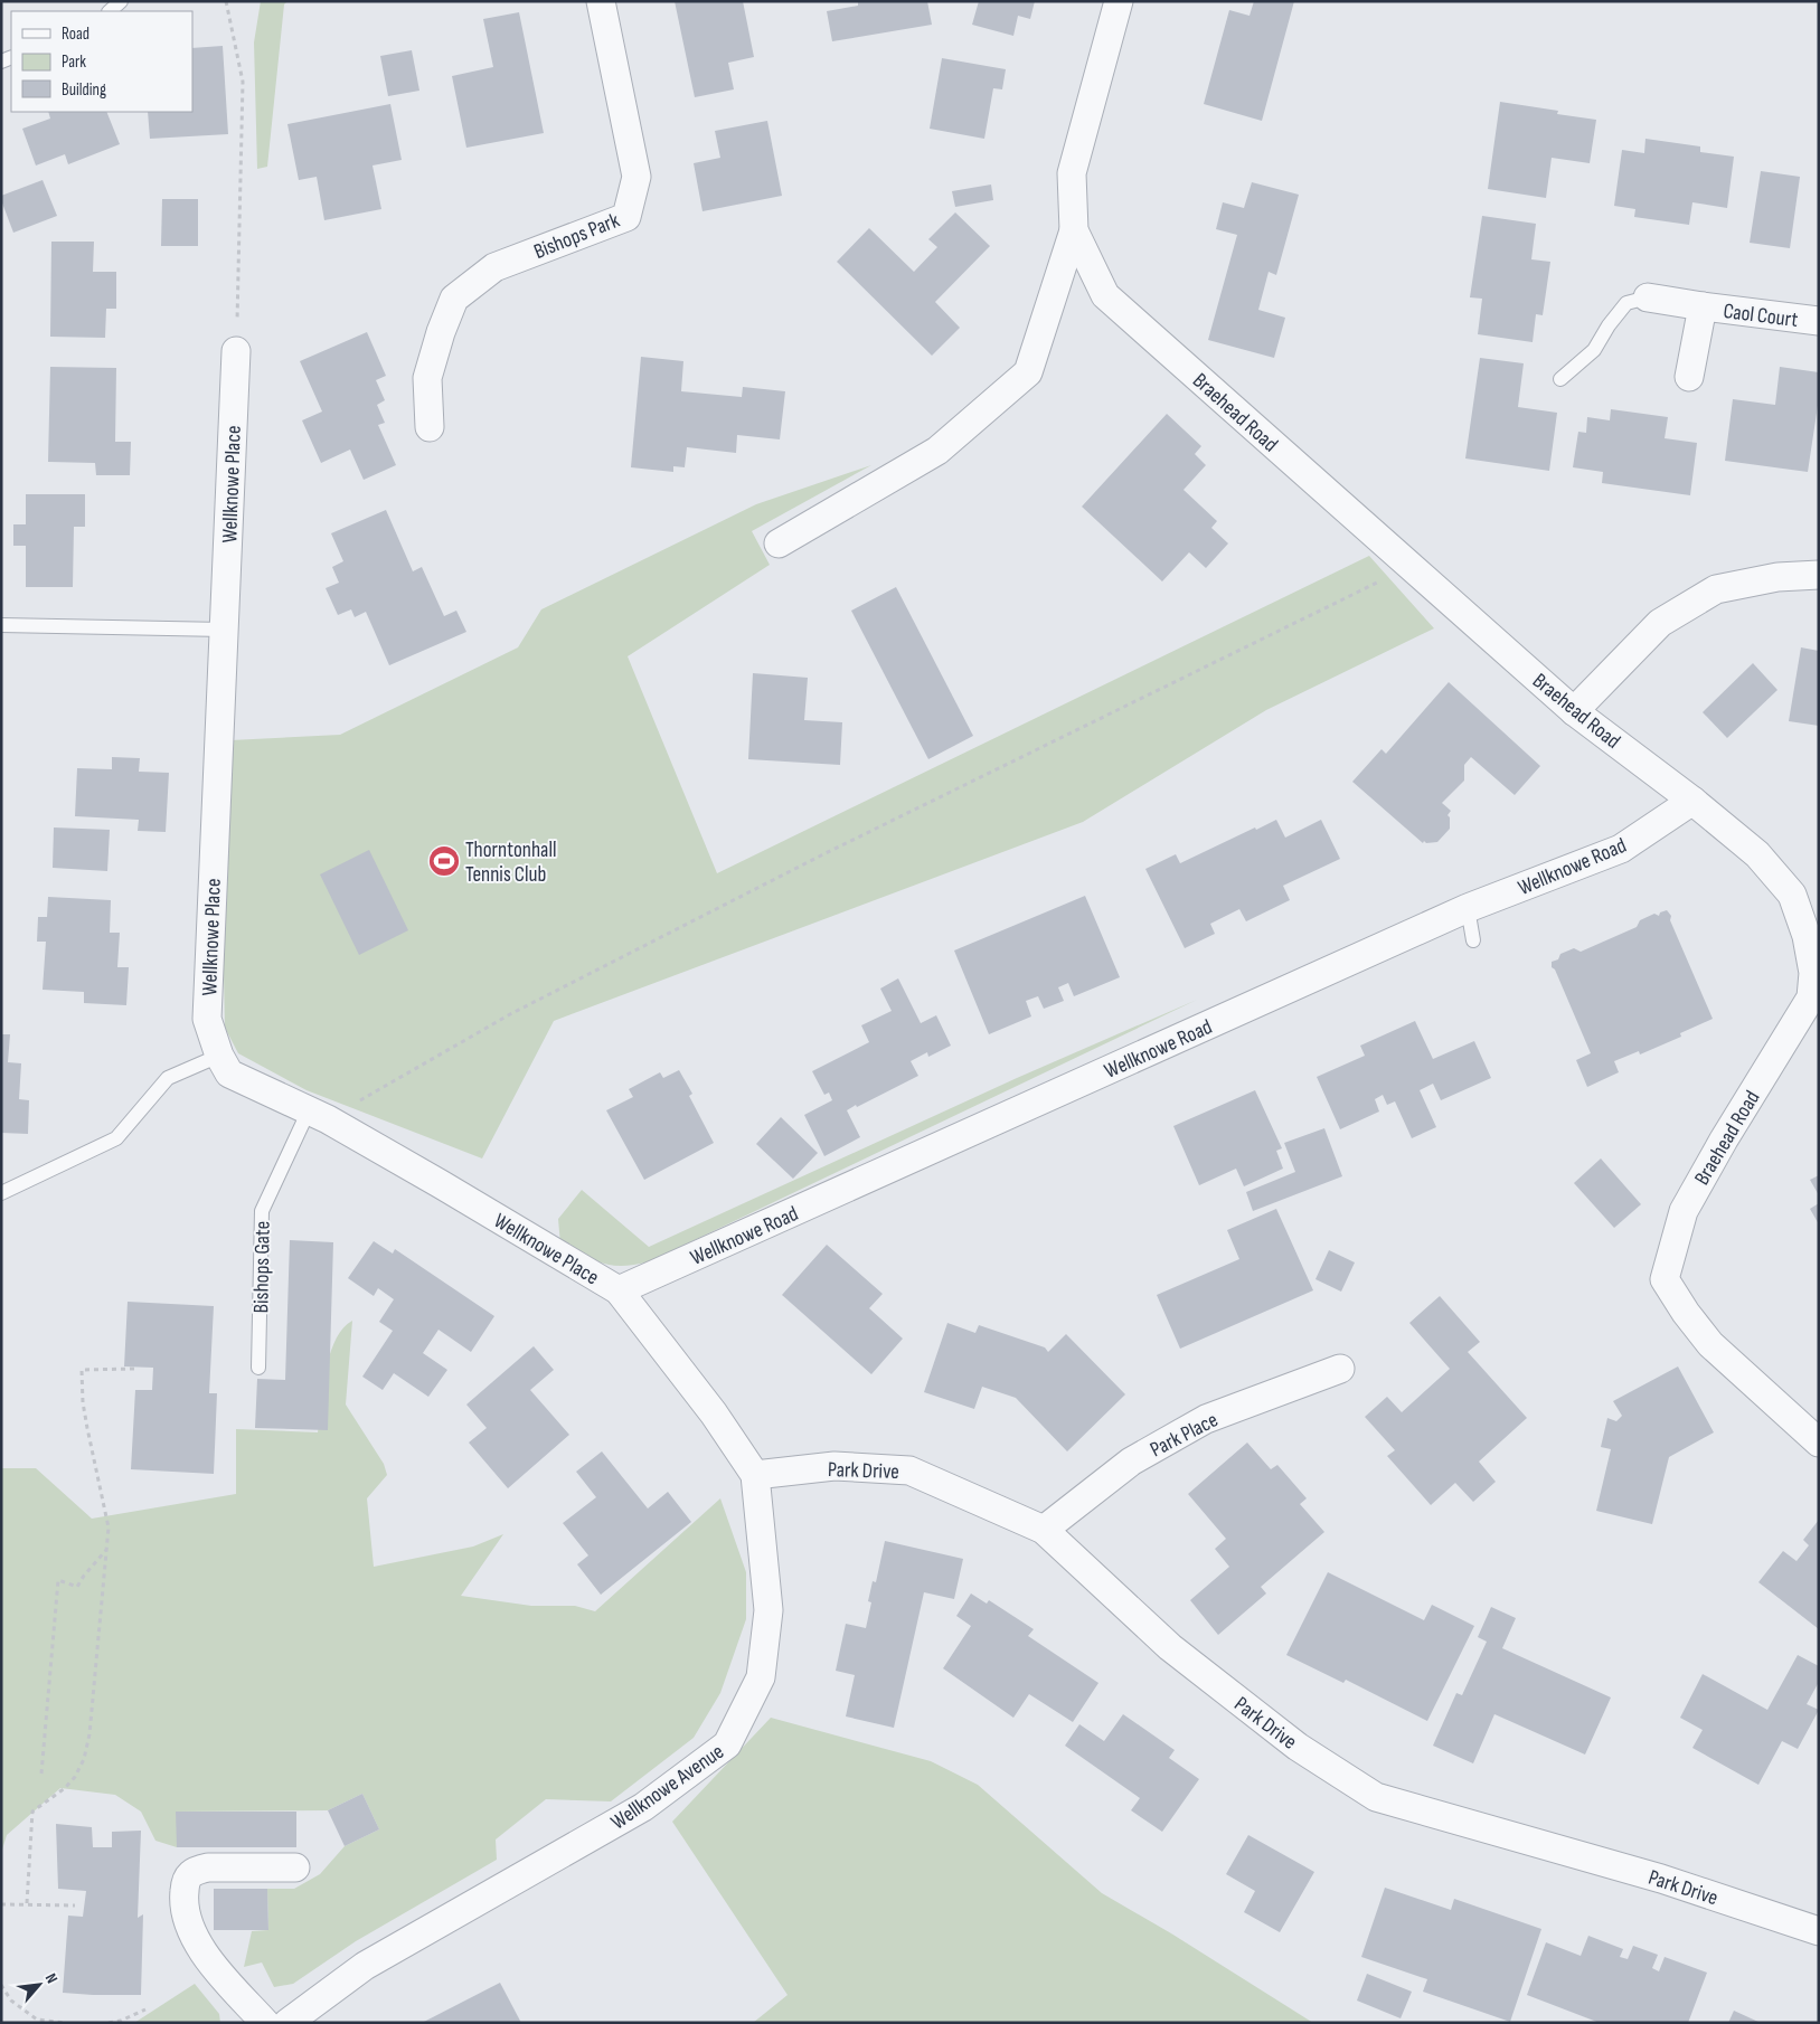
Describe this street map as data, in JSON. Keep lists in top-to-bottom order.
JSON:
{
  "streets": {
    "street": [
      "Bishops Park",
      "Caol Court",
      "Braehead Road",
      "Wellknowe Place",
      "Wellknowe Road",
      "Park Place",
      "Park Drive",
      "Wellknowe Avenue"
    ],
    "lane": ["Bishops Gate"]
  },
  "crossings": [
    ["Braehead Road", "Wellknowe Road"],
    ["Wellknowe Place", "Wellknowe Road"],
    ["Wellknowe Place", "Bishops Gate"],
    ["Wellknowe Place", "Wellknowe Avenue"],
    ["Wellknowe Road", "Wellknowe Avenue"],
    ["Park Place", "Park Drive"],
    ["Park Drive", "Wellknowe Avenue"]
  ],
  "places": {
    "sports": ["Thorntonhall Tennis Club"]
  },
  "legend": ["Road", "Park", "Building"],
  "north": "top right"
}
